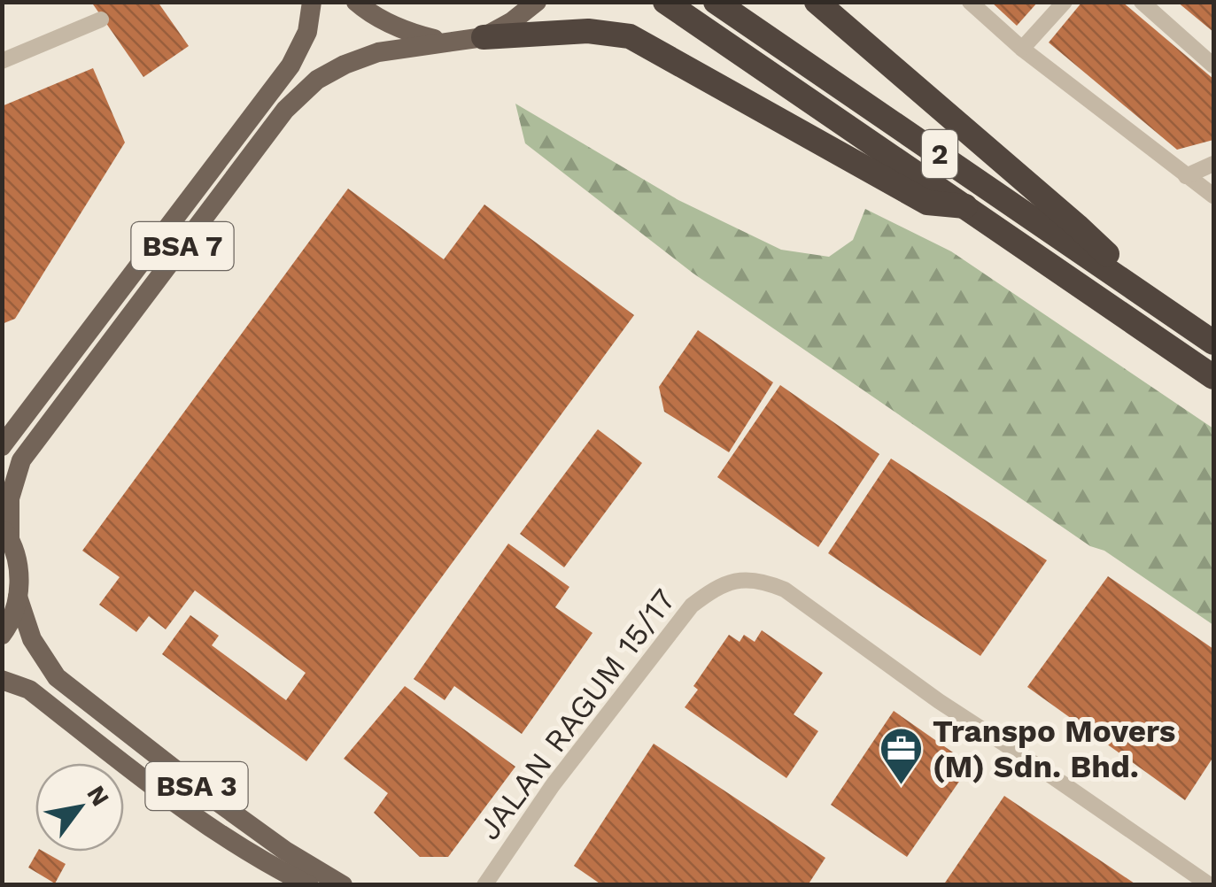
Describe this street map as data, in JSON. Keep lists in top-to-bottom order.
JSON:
{
  "streets": {
    "highway": ["2"],
    "main road": ["BSA 7", "BSA 3"],
    "street": ["JALAN RAGUM 15/17"]
  },
  "places": {
    "office": ["Transpo Movers (M) Sdn. Bhd."]
  },
  "north": "top right"
}
